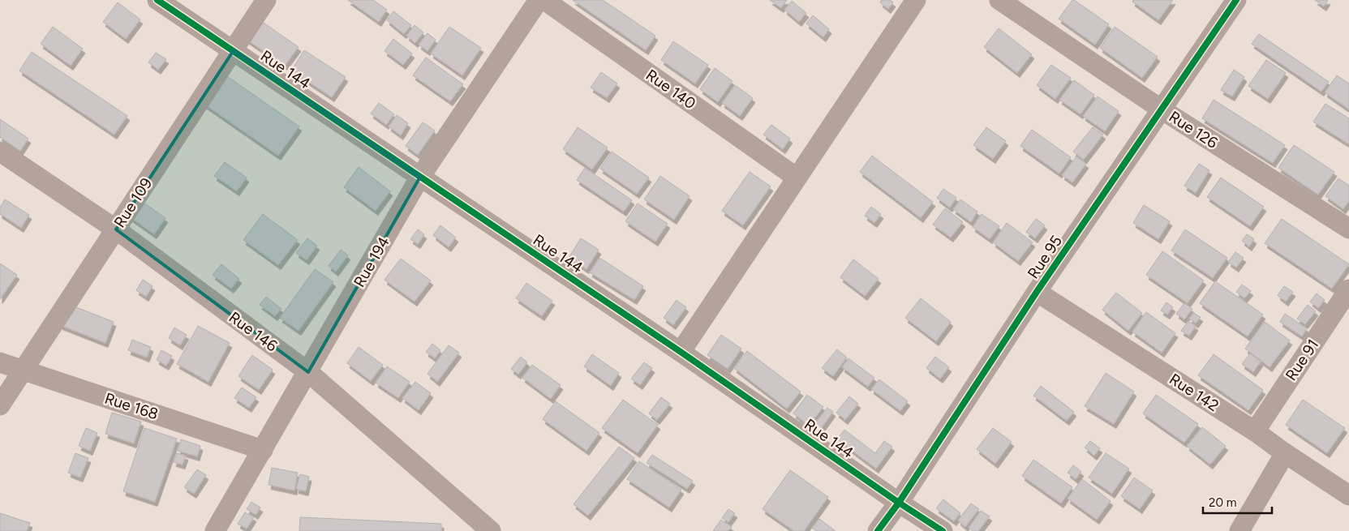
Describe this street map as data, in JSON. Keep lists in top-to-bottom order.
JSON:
{
  "streets": {
    "street": [
      "Rue 144",
      "Rue 140",
      "Rue 126",
      "Rue 109",
      "Rue 95",
      "Rue 194",
      "Rue 146",
      "Rue 91",
      "Rue 142",
      "Rue 168"
    ]
  },
  "crossings": [
    ["Rue 144", "Rue 109"],
    ["Rue 144", "Rue 95"],
    ["Rue 144", "Rue 194"],
    ["Rue 126", "Rue 95"],
    ["Rue 109", "Rue 146"],
    ["Rue 109", "Rue 168"],
    ["Rue 95", "Rue 142"],
    ["Rue 194", "Rue 146"],
    ["Rue 194", "Rue 168"],
    ["Rue 91", "Rue 142"]
  ],
  "scale_bar": "20 m"
}
